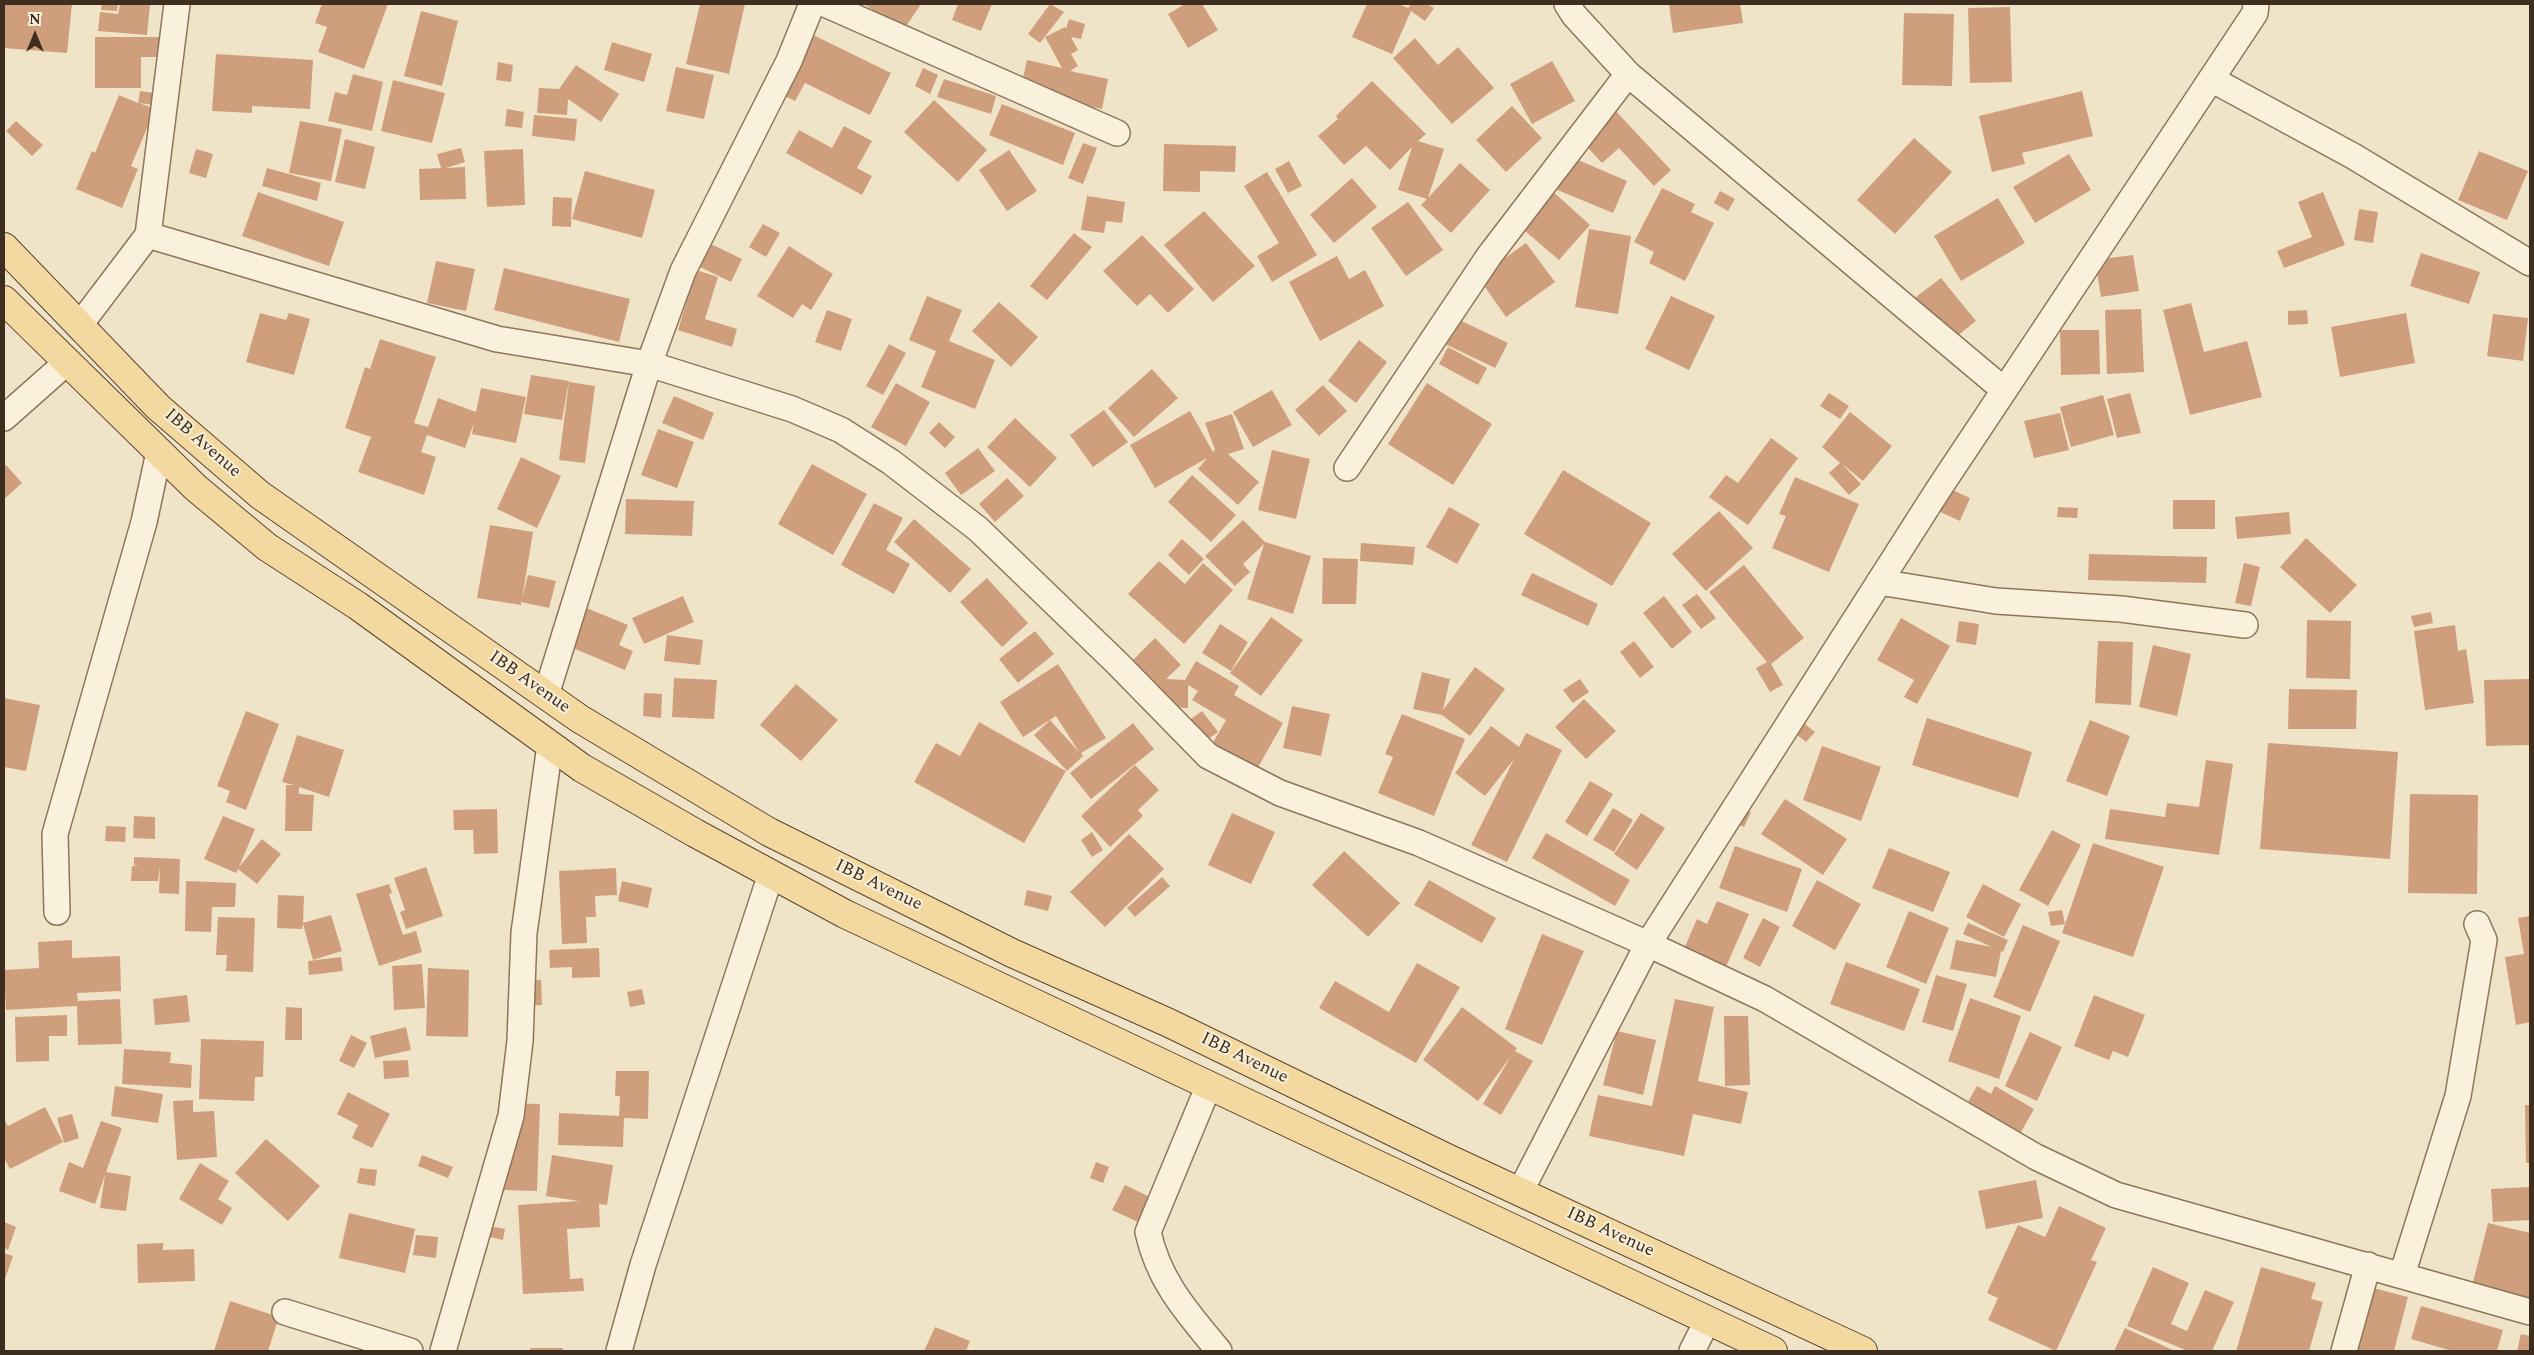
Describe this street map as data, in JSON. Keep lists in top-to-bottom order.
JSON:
{
  "streets": {
    "main road": ["IBB Avenue"]
  },
  "north": "top"
}
